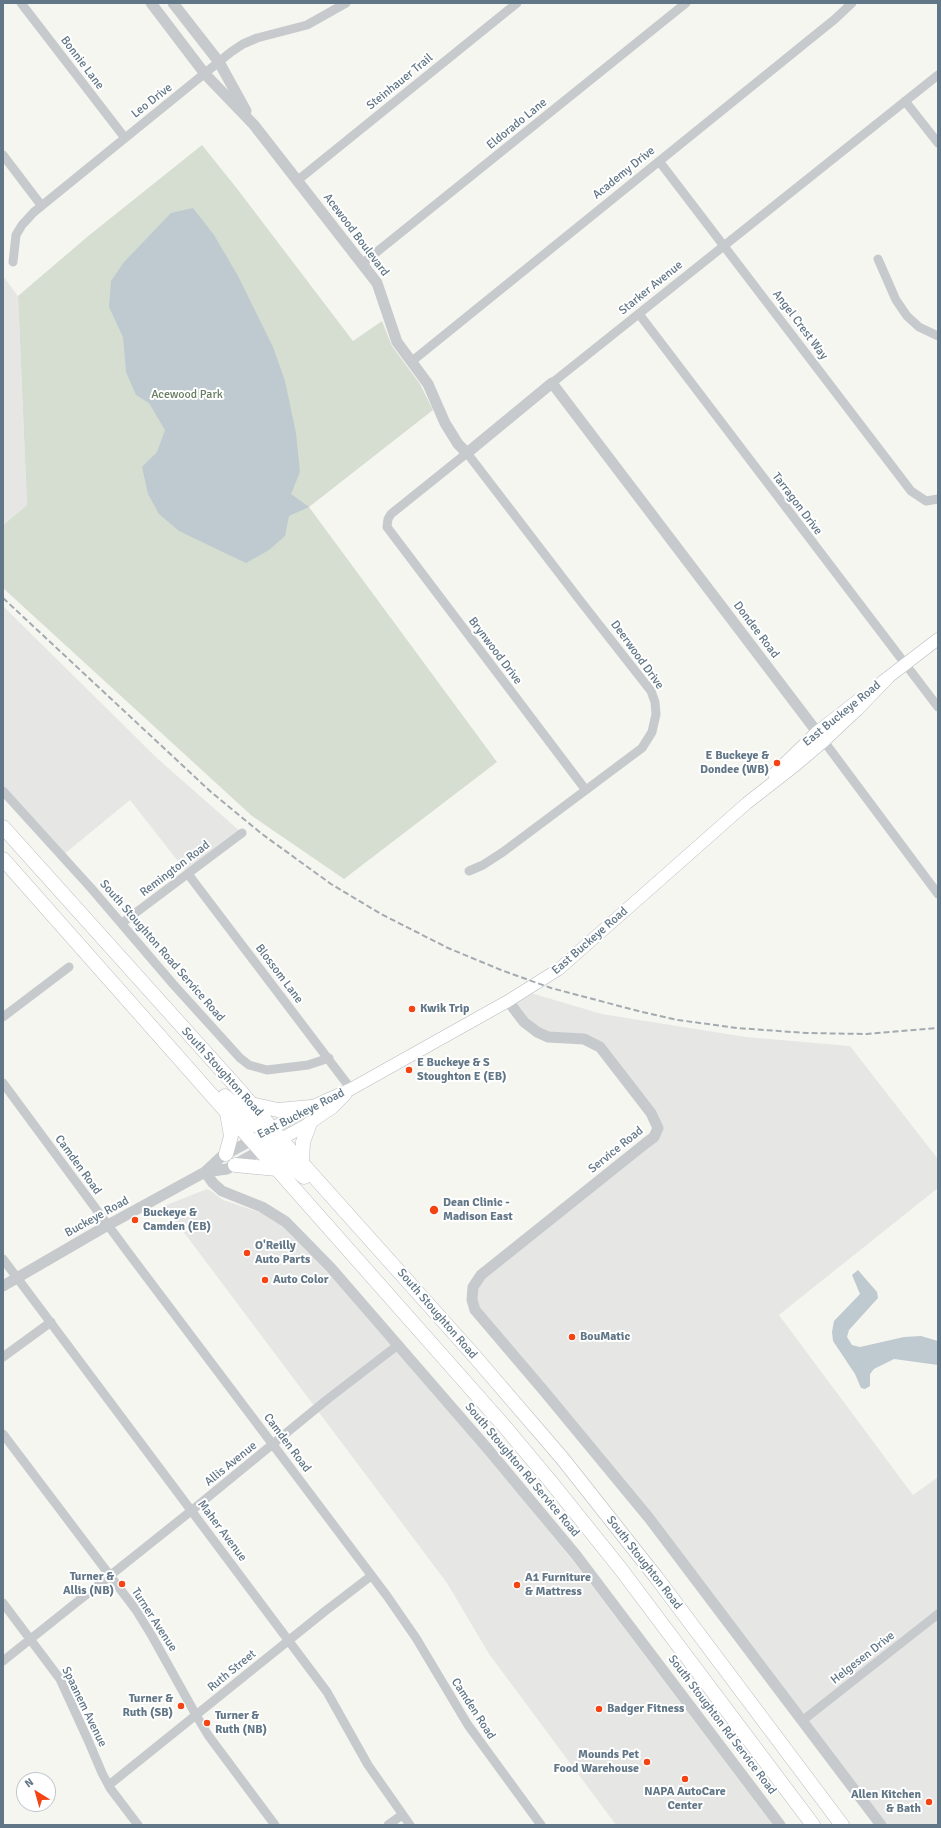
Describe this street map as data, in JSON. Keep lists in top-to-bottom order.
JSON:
{
  "streets": {
    "main road": ["East Buckeye Road", "South Stoughton Road"],
    "street": [
      "Bonnie Lane",
      "Steinhauer Trail",
      "Leo Drive",
      "Eldorado Lane",
      "Academy Drive",
      "Acewood Boulevard",
      "Starker Avenue",
      "Angel Crest Way",
      "Tarragon Drive",
      "Dondee Road",
      "Brynwood Drive",
      "Deerwood Drive",
      "Remington Road",
      "South Stoughton Road Service Road",
      "Blossom Lane",
      "Service Road",
      "Camden Road",
      "Buckeye Road",
      "Allis Avenue",
      "South Stoughton Rd Service Road",
      "Maher Avenue",
      "Turner Avenue",
      "Helgesen Drive",
      "Ruth Street",
      "Spaanem Avenue"
    ]
  },
  "crossings": [
    ["Bonnie Lane", "Leo Drive"],
    ["Steinhauer Trail", "Acewood Boulevard"],
    ["Leo Drive", "Acewood Boulevard"],
    ["Eldorado Lane", "Acewood Boulevard"],
    ["Academy Drive", "Acewood Boulevard"],
    ["Academy Drive", "Angel Crest Way"],
    ["Acewood Boulevard", "Starker Avenue"],
    ["Acewood Boulevard", "Deerwood Drive"],
    ["Starker Avenue", "Angel Crest Way"],
    ["Starker Avenue", "Tarragon Drive"],
    ["Starker Avenue", "Dondee Road"],
    ["Starker Avenue", "Brynwood Drive"],
    ["Starker Avenue", "Deerwood Drive"],
    ["Tarragon Drive", "East Buckeye Road"],
    ["Dondee Road", "East Buckeye Road"],
    ["Brynwood Drive", "Deerwood Drive"],
    ["East Buckeye Road", "Blossom Lane"],
    ["East Buckeye Road", "South Stoughton Road"],
    ["East Buckeye Road", "Service Road"],
    ["East Buckeye Road", "Buckeye Road"],
    ["Remington Road", "South Stoughton Road Service Road"],
    ["Remington Road", "Blossom Lane"],
    ["South Stoughton Road Service Road", "Blossom Lane"],
    ["South Stoughton Road", "Buckeye Road"],
    ["Service Road", "Helgesen Drive"],
    ["Camden Road", "Buckeye Road"],
    ["Camden Road", "Allis Avenue"],
    ["Camden Road", "Ruth Street"],
    ["Buckeye Road", "South Stoughton Rd Service Road"],
    ["Buckeye Road", "Maher Avenue"],
    ["Allis Avenue", "South Stoughton Rd Service Road"],
    ["Allis Avenue", "Maher Avenue"],
    ["Allis Avenue", "Turner Avenue"],
    ["Allis Avenue", "Spaanem Avenue"],
    ["Maher Avenue", "Ruth Street"],
    ["Turner Avenue", "Ruth Street"],
    ["Ruth Street", "Spaanem Avenue"]
  ],
  "parks": ["Acewood Park"],
  "places": [
    "E Buckeye & Dondee (WB)",
    "Kwik Trip",
    "E Buckeye & S Stoughton E (EB)",
    "Dean Clinic - Madison East",
    "Buckeye & Camden (EB)",
    "O'Reilly Auto Parts",
    "Auto Color",
    "BouMatic",
    "Turner & Allis (NB)",
    "A1 Furniture & Mattress",
    "Turner & Ruth (SB)",
    "Badger Fitness",
    "Turner & Ruth (NB)",
    "Mounds Pet Food Warehouse",
    "NAPA AutoCare Center",
    "Allen Kitchen & Bath"
  ],
  "north": "top left"
}
